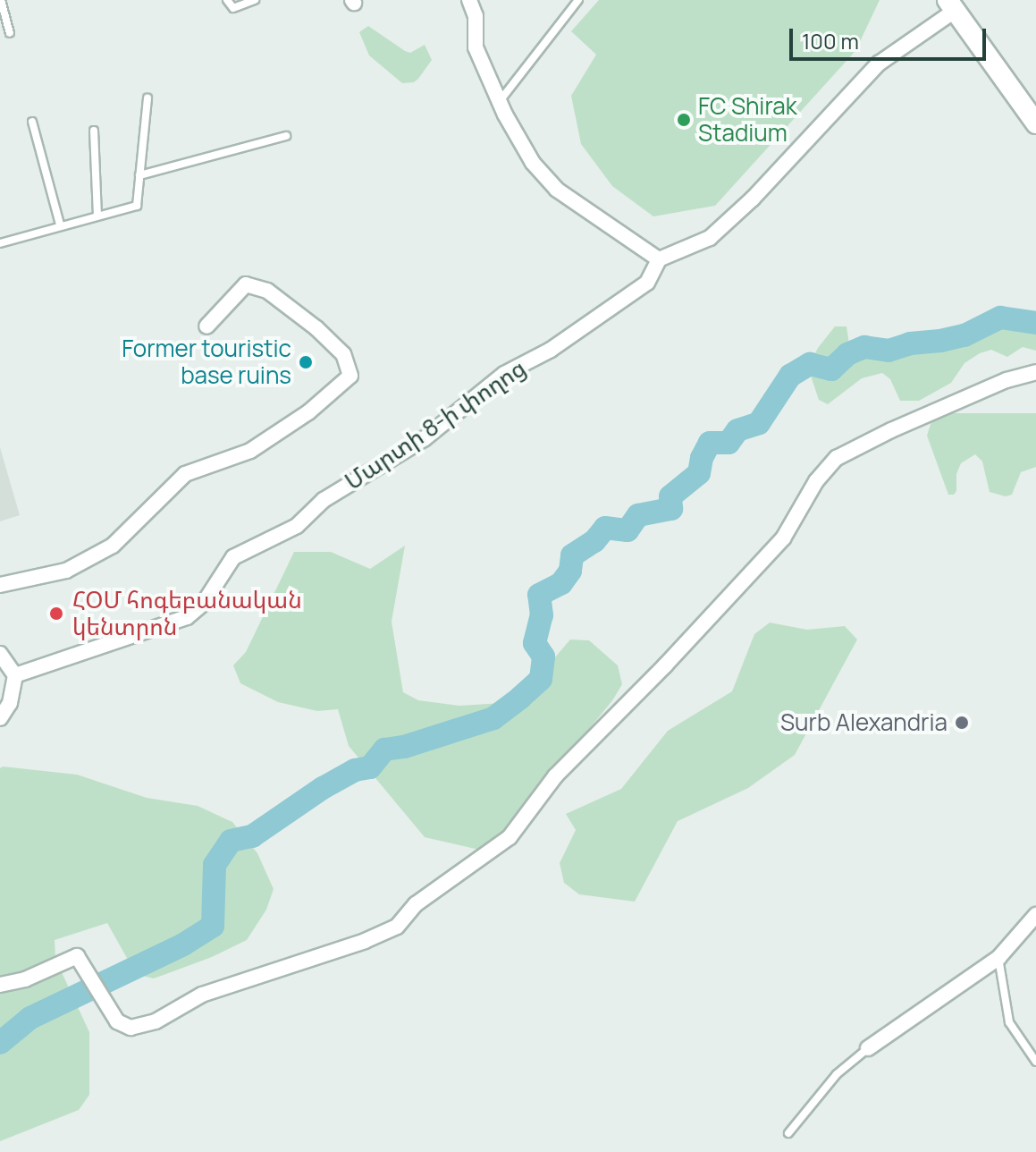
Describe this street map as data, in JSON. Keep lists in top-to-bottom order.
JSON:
{
  "streets": {
    "street": ["Մարտի 8-ի փողոց"]
  },
  "places": [
    "FC Shirak Stadium",
    "Former touristic base ruins",
    "ՀՕՄ հոգեբանական կենտրոն",
    "Surb Alexandria"
  ],
  "scale_bar": "100 m"
}
